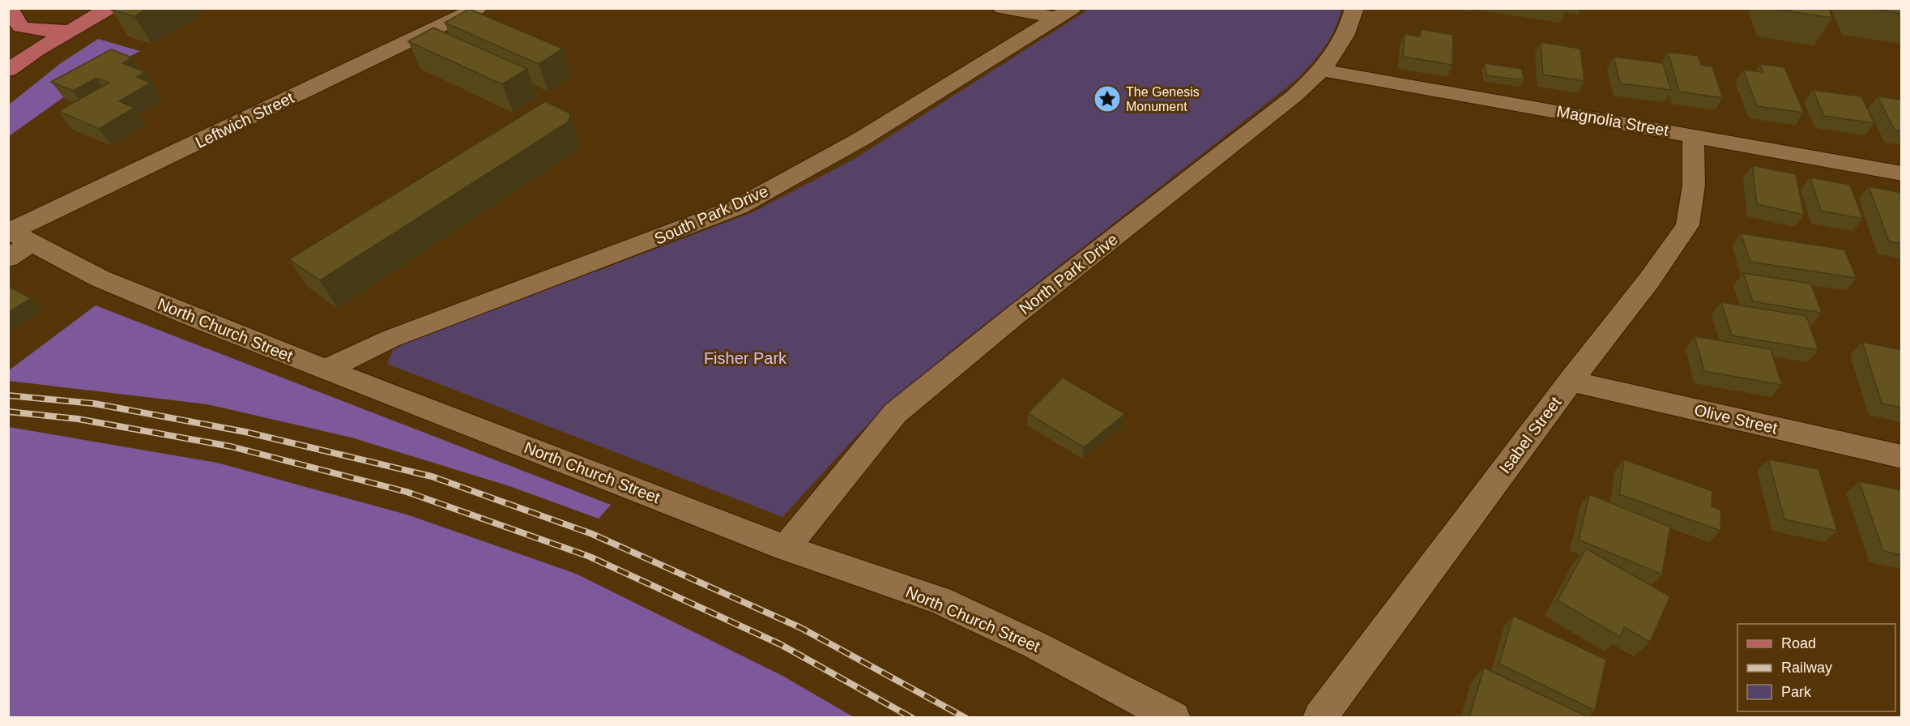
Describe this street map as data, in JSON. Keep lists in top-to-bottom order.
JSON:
{
  "streets": {
    "street": [
      "Leftwich Street",
      "Magnolia Street",
      "South Park Drive",
      "North Park Drive",
      "North Church Street",
      "Olive Street",
      "Isabel Street"
    ]
  },
  "crossings": [
    ["Leftwich Street", "North Church Street"],
    ["Magnolia Street", "North Park Drive"],
    ["Magnolia Street", "Isabel Street"],
    ["South Park Drive", "North Church Street"],
    ["North Park Drive", "North Church Street"],
    ["Olive Street", "Isabel Street"]
  ],
  "parks": ["Fisher Park"],
  "places": {
    "place": ["The Genesis Monument"]
  },
  "legend": ["Road", "Railway", "Park"]
}
